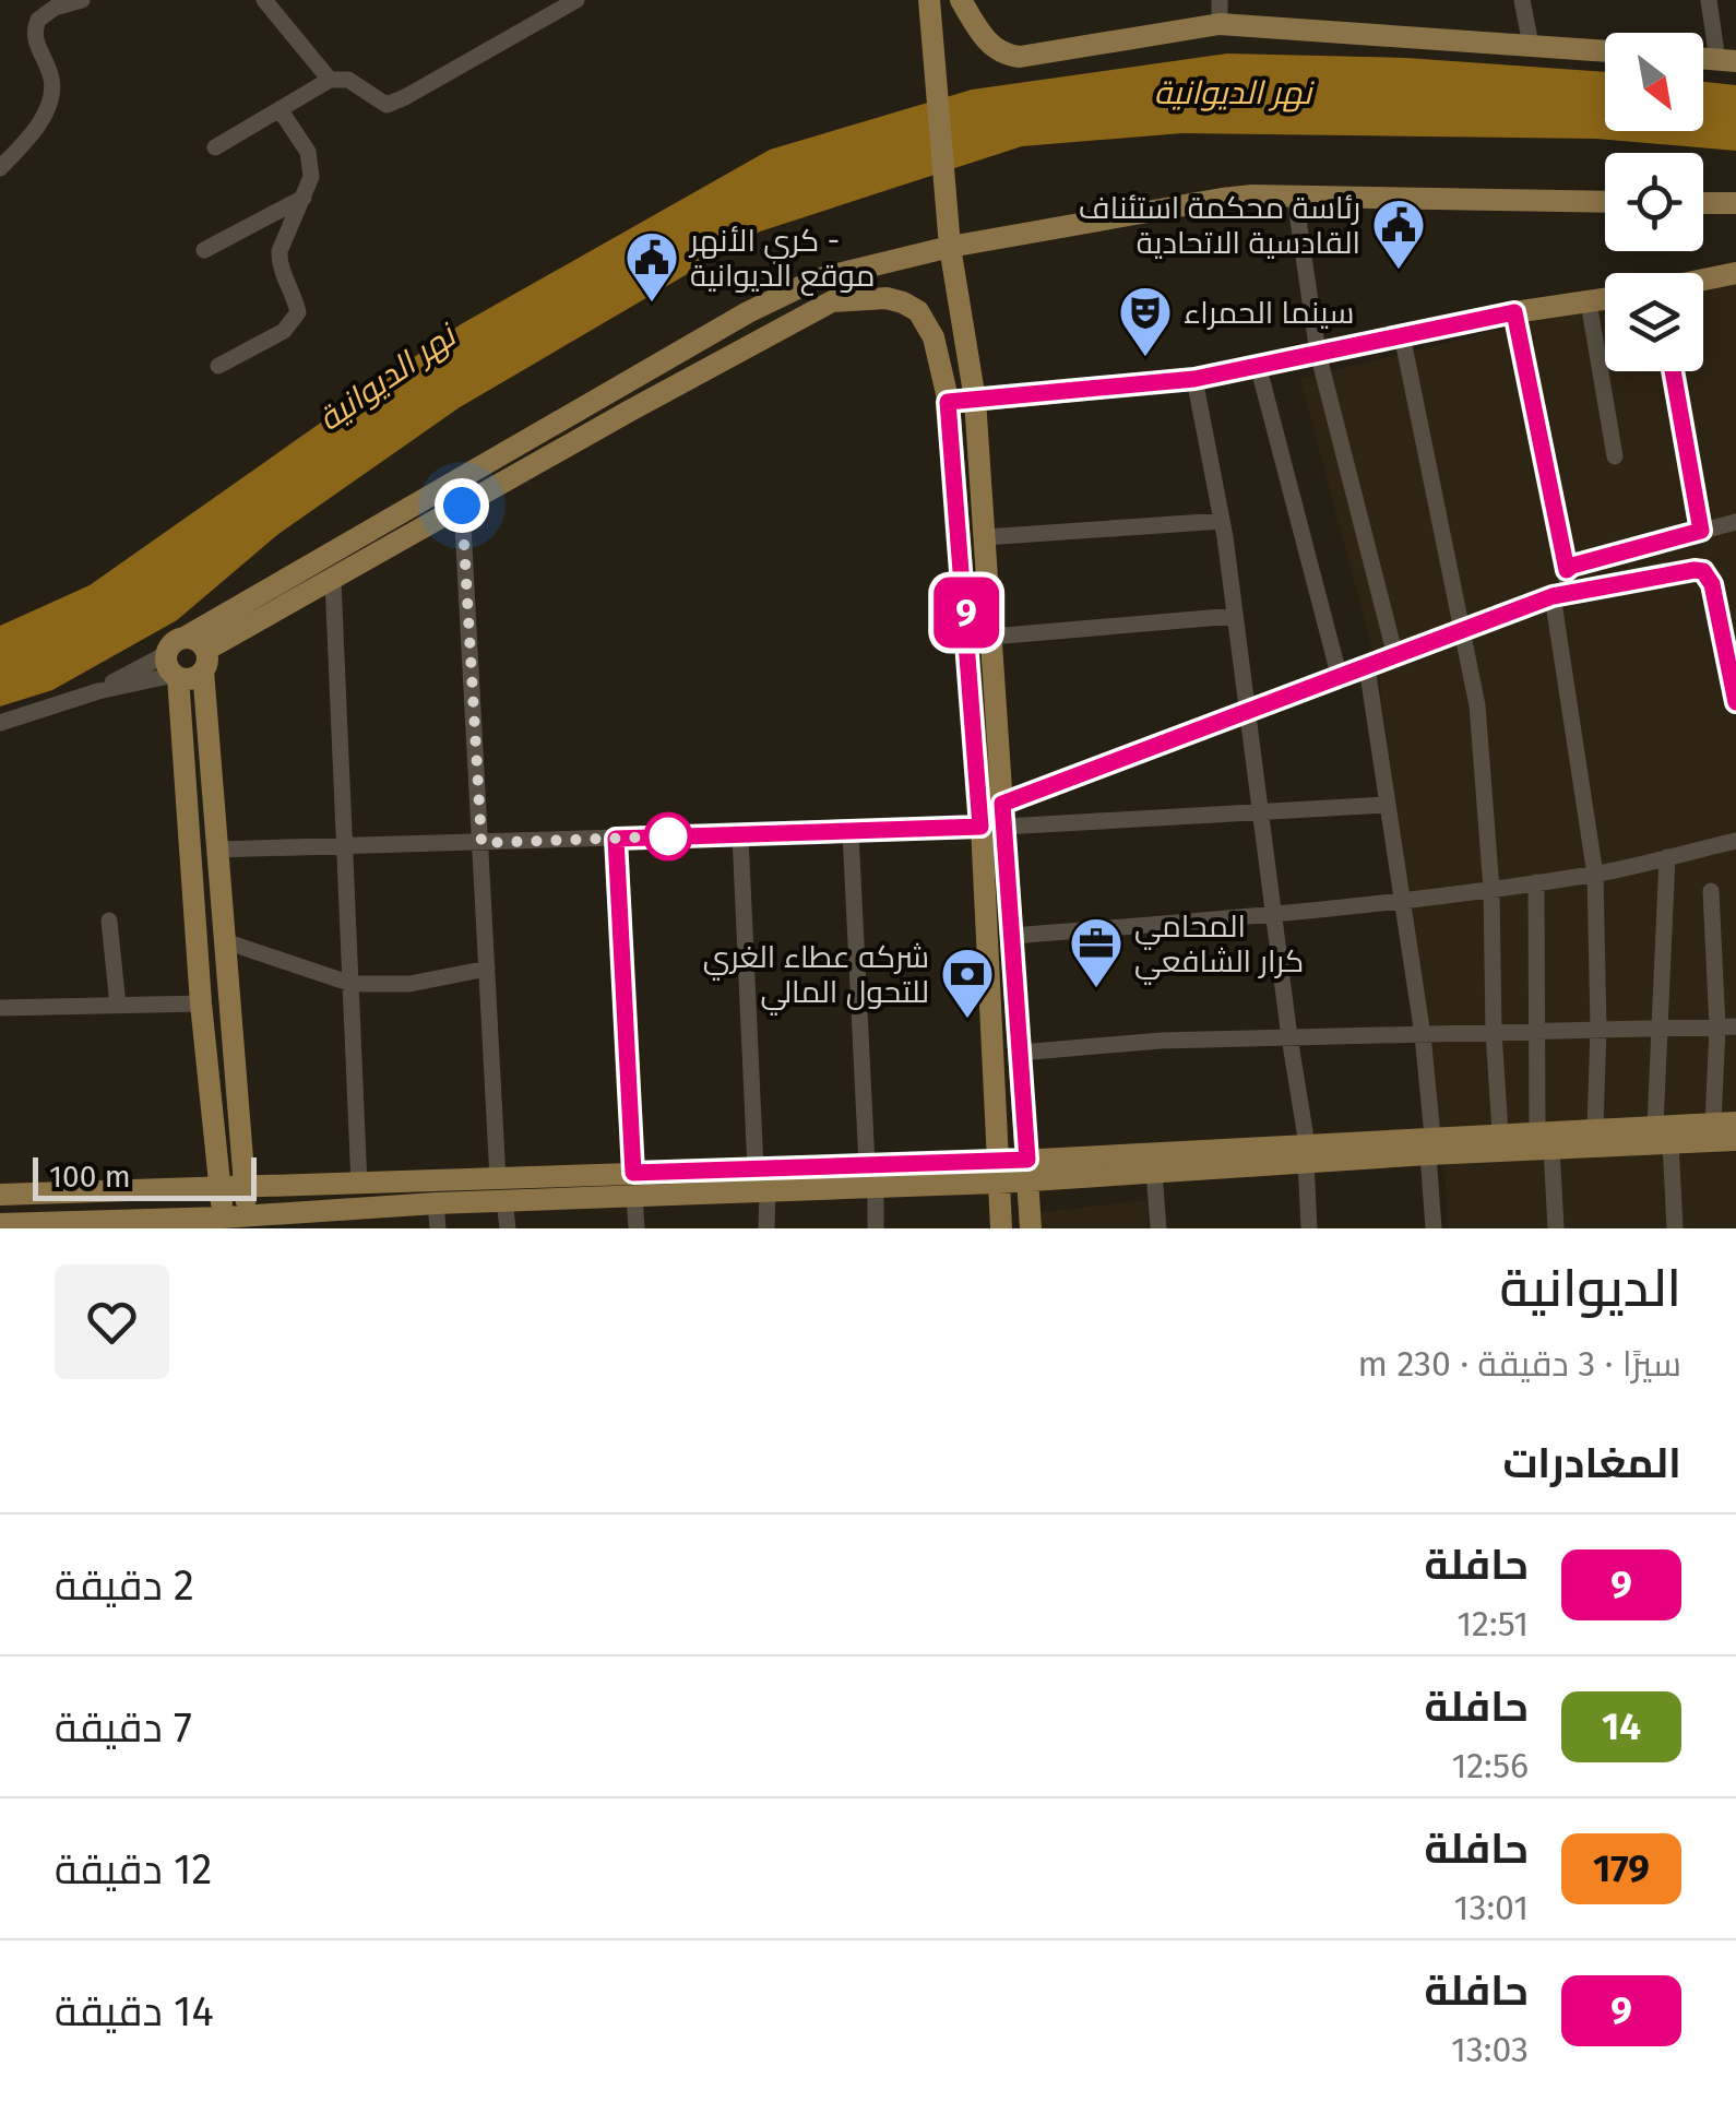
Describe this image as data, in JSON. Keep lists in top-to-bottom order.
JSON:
{
  "water": ["نهر الديوانية"],
  "places": {
    "public building": ["رئاسة محكمة استئناف القادسية الاتحادية", "كري الأنهر - موقع الديوانية"],
    "theatre": ["سينما الحمراء"],
    "office": ["المحامي كرار الشافعي"],
    "bank": ["شركه عطاء الغري للتحول المالي"]
  },
  "lines": ["bus line 9"],
  "scale_bar": "100 m",
  "north": "bottom right",
  "page": {
    "on_map": "9",
    "scale": "100 m",
    "heading": [
      ["الديوانية", "سيرًا · 3 دقيقة · 230 m"],
      "المغادرات"
    ],
    "list": [
      {
        "mark": "9",
        "name": "حافلة",
        "note": "12:51",
        "value": "2 دقيقة"
      },
      {
        "mark": "14",
        "name": "حافلة",
        "note": "12:56",
        "value": "7 دقيقة"
      },
      {
        "mark": "179",
        "name": "حافلة",
        "note": "13:01",
        "value": "12 دقيقة"
      },
      {
        "mark": "9",
        "name": "حافلة",
        "note": "13:03",
        "value": "14 دقيقة"
      }
    ]
  }
}
